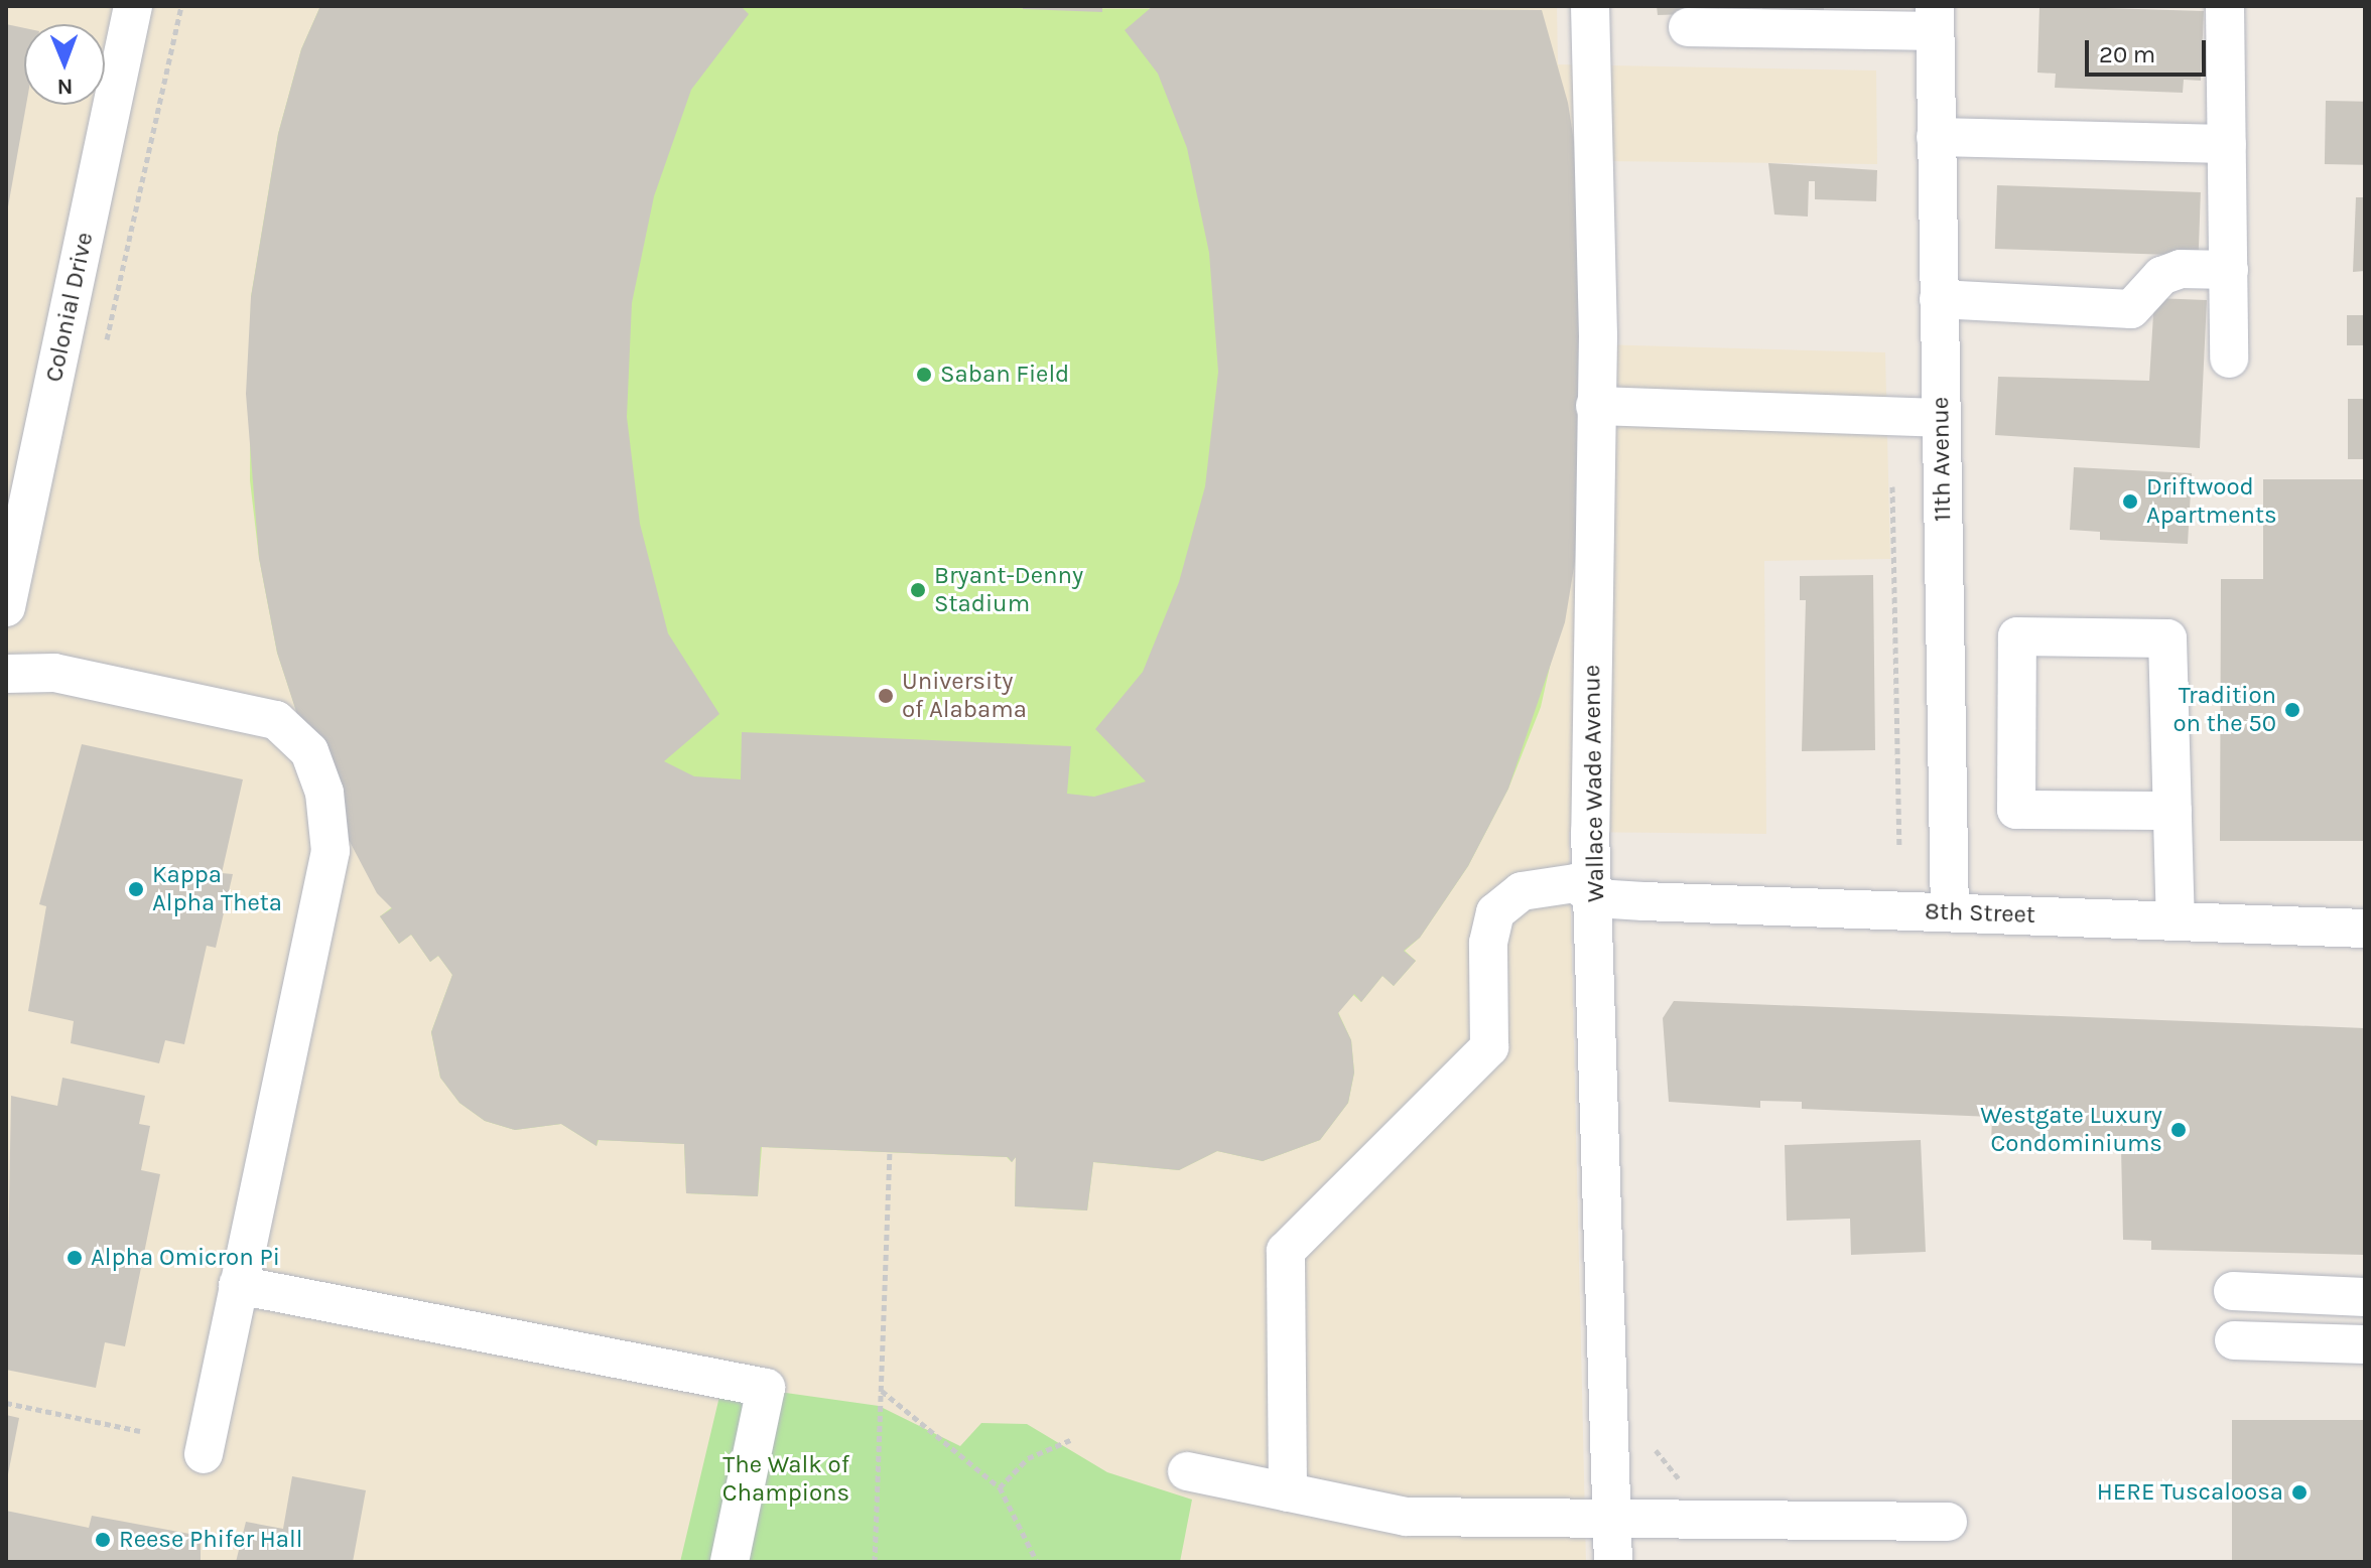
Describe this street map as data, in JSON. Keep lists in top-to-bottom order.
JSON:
{
  "streets": {
    "street": [
      "Colonial Drive",
      "11th Avenue",
      "Wallace Wade Avenue",
      "8th Street"
    ]
  },
  "crossings": [
    ["11th Avenue", "8th Street"],
    ["Wallace Wade Avenue", "8th Street"]
  ],
  "parks": ["The Walk of Champions"],
  "places": [
    "Saban Field",
    "Driftwood Apartments",
    "Bryant-Denny Stadium",
    "University of Alabama",
    "Tradition on the 50",
    "Kappa Alpha Theta",
    "Westgate Luxury Condominiums",
    "Alpha Omicron Pi",
    "HERE Tuscaloosa",
    "Reese Phifer Hall"
  ],
  "scale_bar": "20 m",
  "north": "bottom"
}
